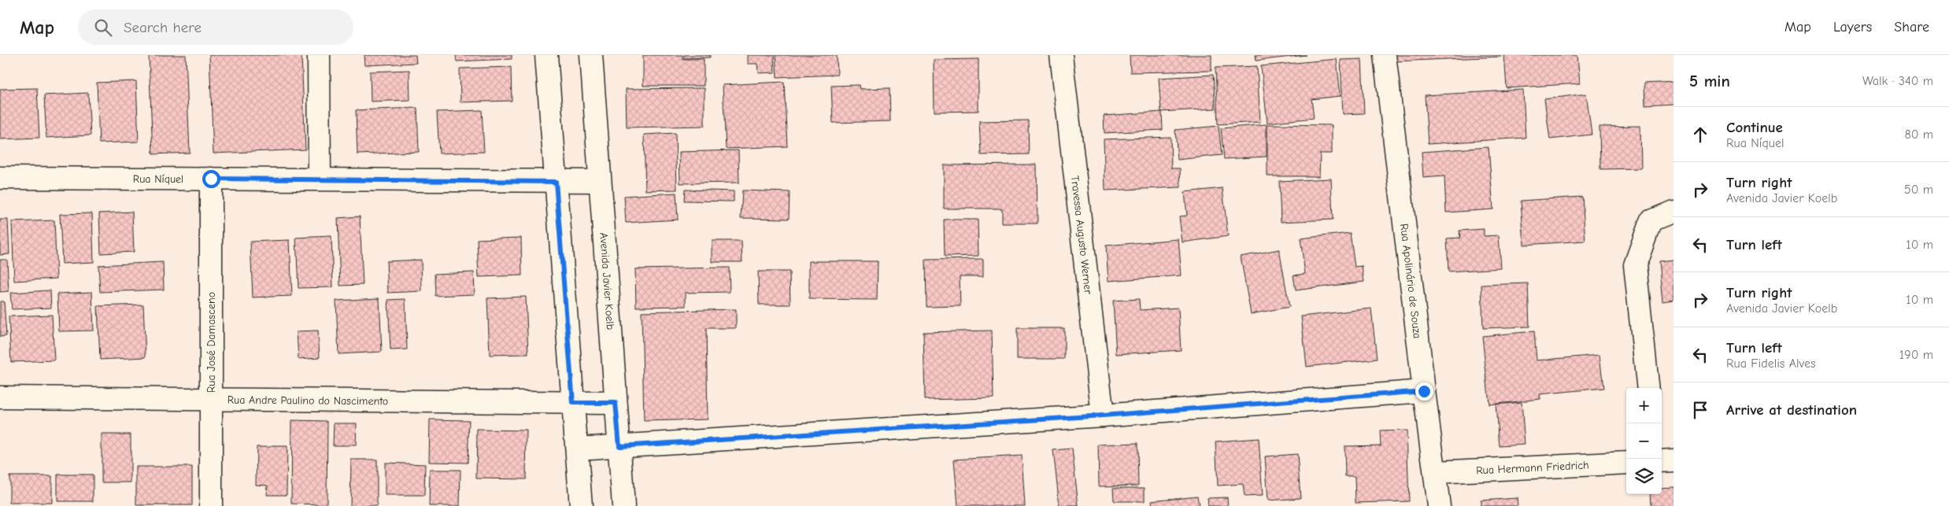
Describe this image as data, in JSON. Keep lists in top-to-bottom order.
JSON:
{
  "streets": {
    "street": [
      "Rua Níquel",
      "Travessa Augusto Werner",
      "Avenida Javier Koelb",
      "Rua Apolinário de Souza",
      "Rua José Damasceno",
      "Rua Andre Paulino do Nascimento",
      "Rua Hermann Friedrich"
    ]
  },
  "crossings": [
    ["Rua Níquel", "Avenida Javier Koelb"],
    ["Rua Níquel", "Rua José Damasceno"],
    ["Avenida Javier Koelb", "Rua Andre Paulino do Nascimento"],
    ["Rua Apolinário de Souza", "Rua Hermann Friedrich"],
    ["Rua José Damasceno", "Rua Andre Paulino do Nascimento"]
  ],
  "page": {
    "header": "Map",
    "search": "Search here",
    "nav": ["Map", "Layers", "Share"],
    "heading": ["5 min", "Walk · 340 m"],
    "list": [
      ["Continue", "Rua Níquel", "80 m"],
      ["Turn right", "Avenida Javier Koelb", "50 m"],
      ["Turn left", "10 m"],
      ["Turn right", "Avenida Javier Koelb", "10 m"],
      ["Turn left", "Rua Fidelis Alves", "190 m"],
      "Arrive at destination"
    ],
    "map_buttons": ["+", "−"]
  }
}
